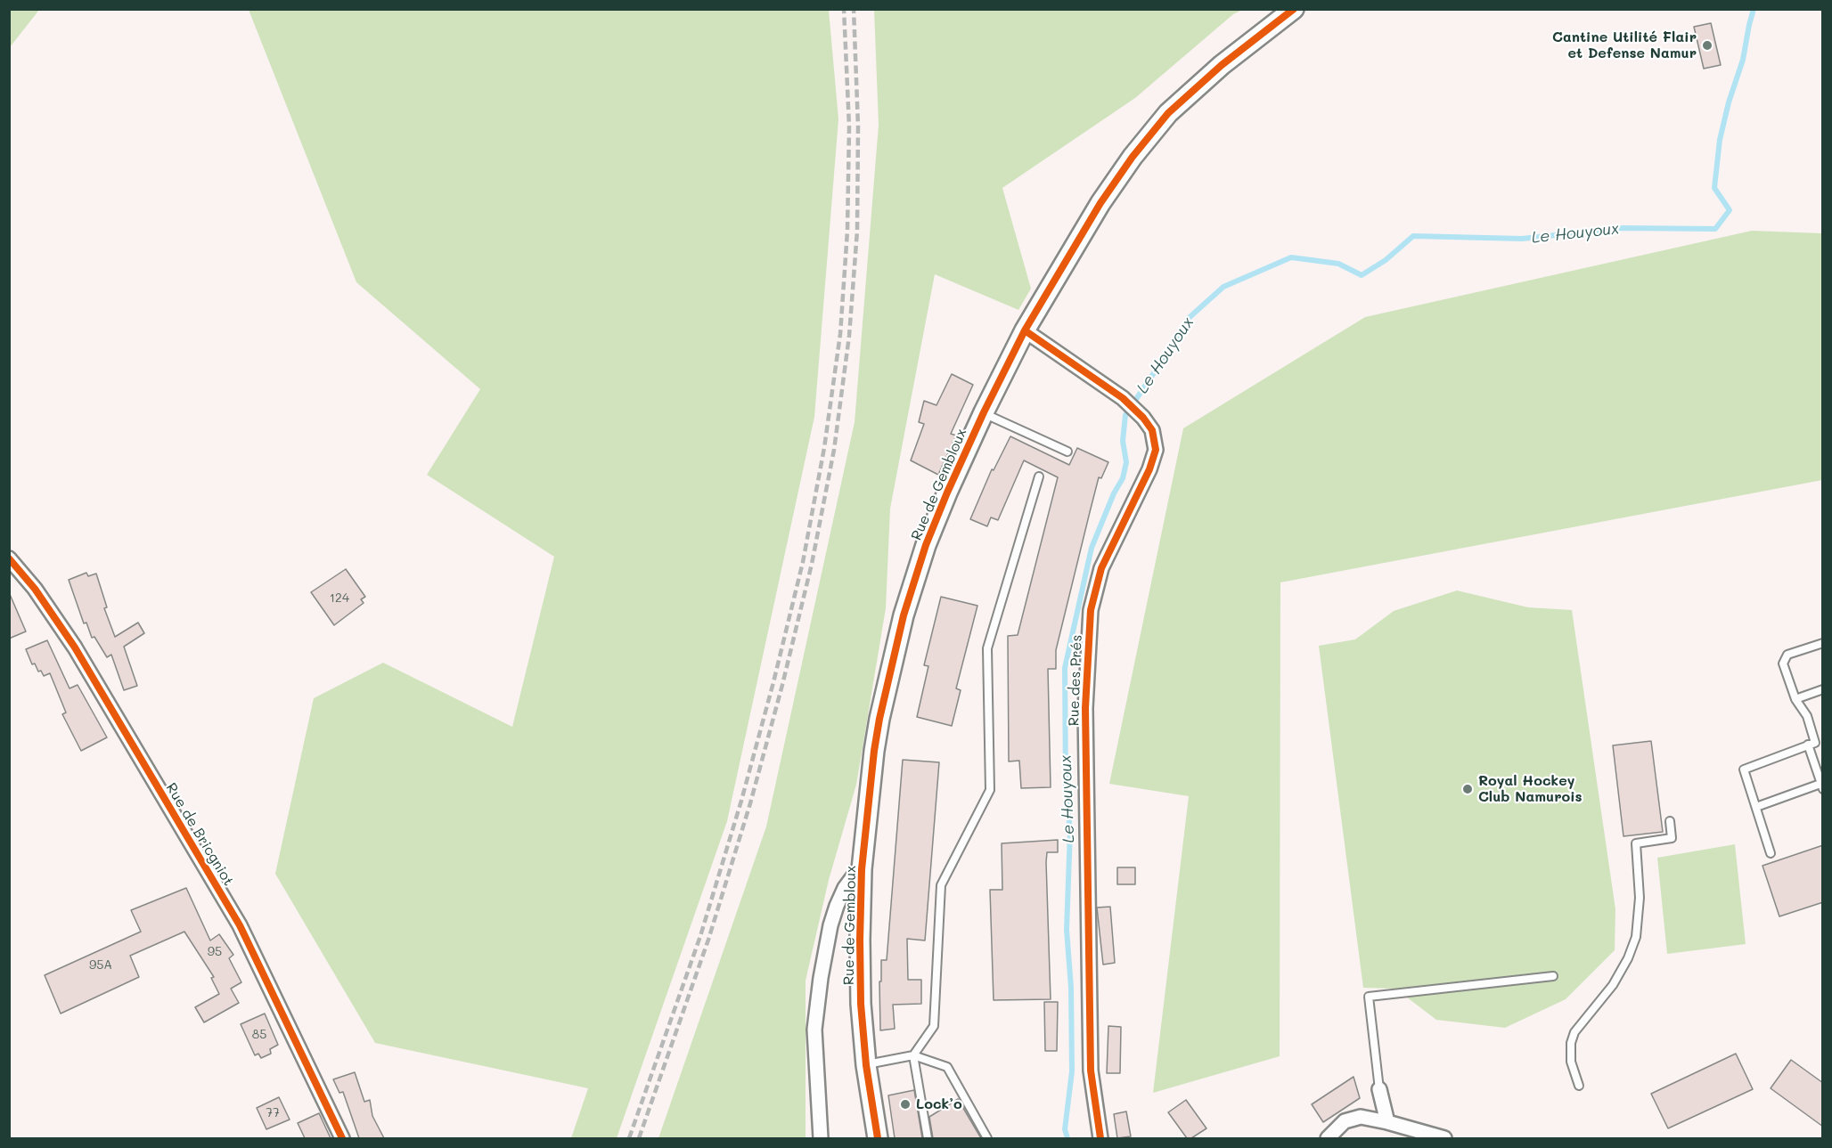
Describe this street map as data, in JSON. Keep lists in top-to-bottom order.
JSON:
{
  "streets": {
    "main road": ["Rue de Gembloux"],
    "street": ["Rue des Prés", "Rue de Bricgniot"]
  },
  "crossings": [
    ["Rue de Gembloux", "Rue des Prés"]
  ],
  "water": ["Le Houyoux"],
  "places": ["Cantine Utilité Flair et Defense Namur", "Royal Hockey Club Namurois", "Lock’o"],
  "house_numbers": [
    "124",
    "95",
    "95A",
    "85",
    "77"
  ]
}
